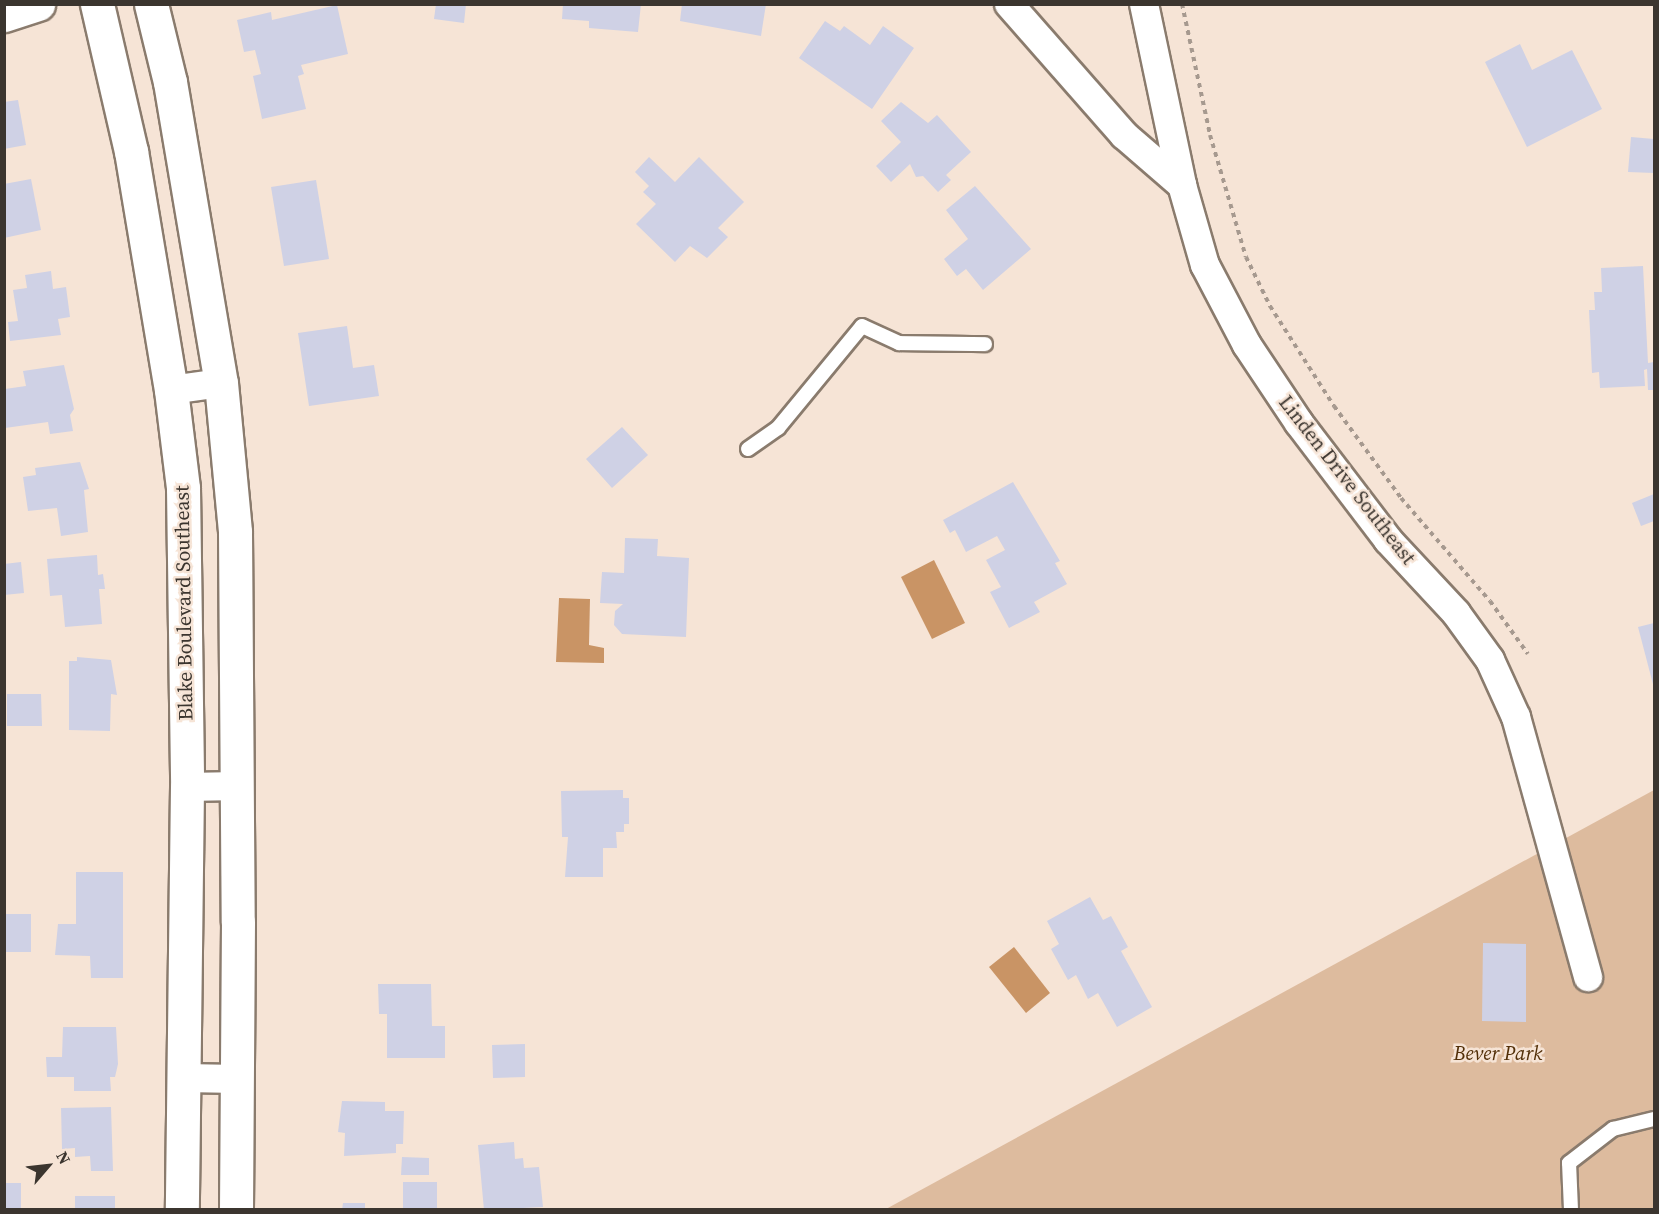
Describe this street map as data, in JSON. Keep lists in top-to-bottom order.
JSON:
{
  "streets": {
    "street": ["Linden Drive Southeast", "Blake Boulevard Southeast"]
  },
  "parks": ["Bever Park"],
  "north": "top right"
}
